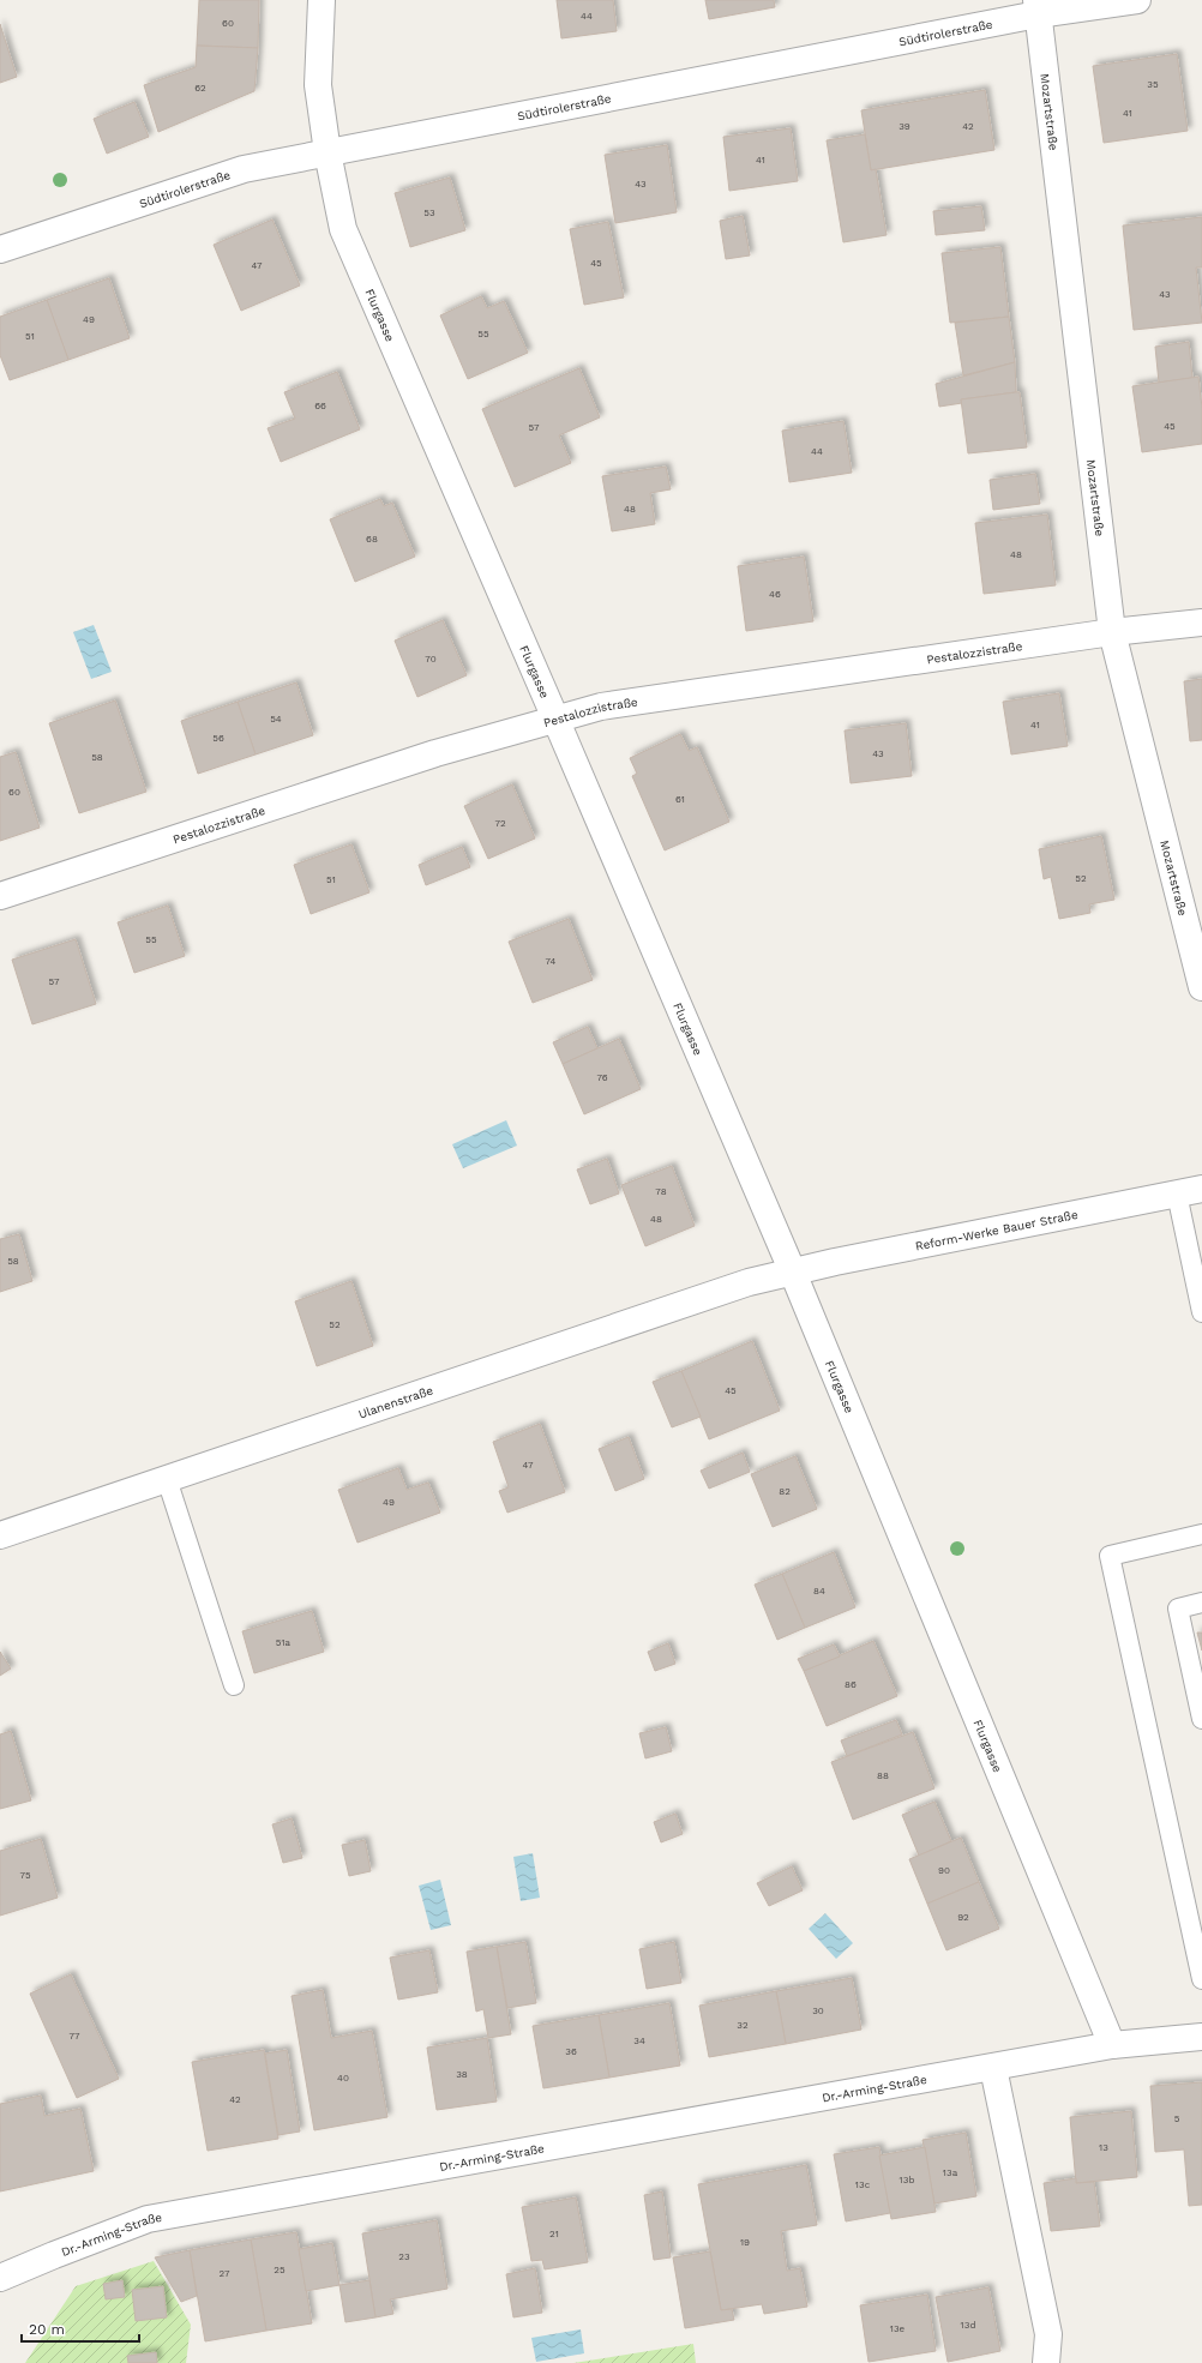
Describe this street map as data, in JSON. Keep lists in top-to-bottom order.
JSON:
{
  "streets": {
    "street": [
      "Südtirolerstraße",
      "Mozartstraße",
      "Flurgasse",
      "Pestalozzistraße",
      "Reform-Werke Bauer Straße",
      "Ulanenstraße",
      "Dr.-Arming-Straße"
    ]
  },
  "crossings": [
    ["Südtirolerstraße", "Mozartstraße"],
    ["Südtirolerstraße", "Flurgasse"],
    ["Mozartstraße", "Pestalozzistraße"],
    ["Flurgasse", "Pestalozzistraße"],
    ["Flurgasse", "Reform-Werke Bauer Straße"],
    ["Flurgasse", "Ulanenstraße"],
    ["Flurgasse", "Dr.-Arming-Straße"],
    ["Reform-Werke Bauer Straße", "Ulanenstraße"]
  ],
  "house_numbers": [
    "44",
    "60",
    "35",
    "62",
    "41",
    "39",
    "42",
    "41",
    "43",
    "53",
    "45",
    "47",
    "43",
    "49",
    "55",
    "51",
    "66",
    "45",
    "57",
    "44",
    "48",
    "68",
    "48",
    "46",
    "70",
    "54",
    "41",
    "56",
    "43",
    "58",
    "60",
    "61",
    "72",
    "52",
    "51",
    "55",
    "74",
    "57",
    "76",
    "78",
    "48",
    "58",
    "52",
    "45",
    "47",
    "82",
    "49",
    "84",
    "51a",
    "86",
    "88",
    "90",
    "75",
    "92",
    "30",
    "32",
    "77",
    "34",
    "36",
    "38",
    "40",
    "42",
    "5",
    "13",
    "13a",
    "13b",
    "13c",
    "21",
    "19",
    "23",
    "25",
    "27",
    "13d",
    "13e"
  ],
  "scale_bar": "20 m"
}
